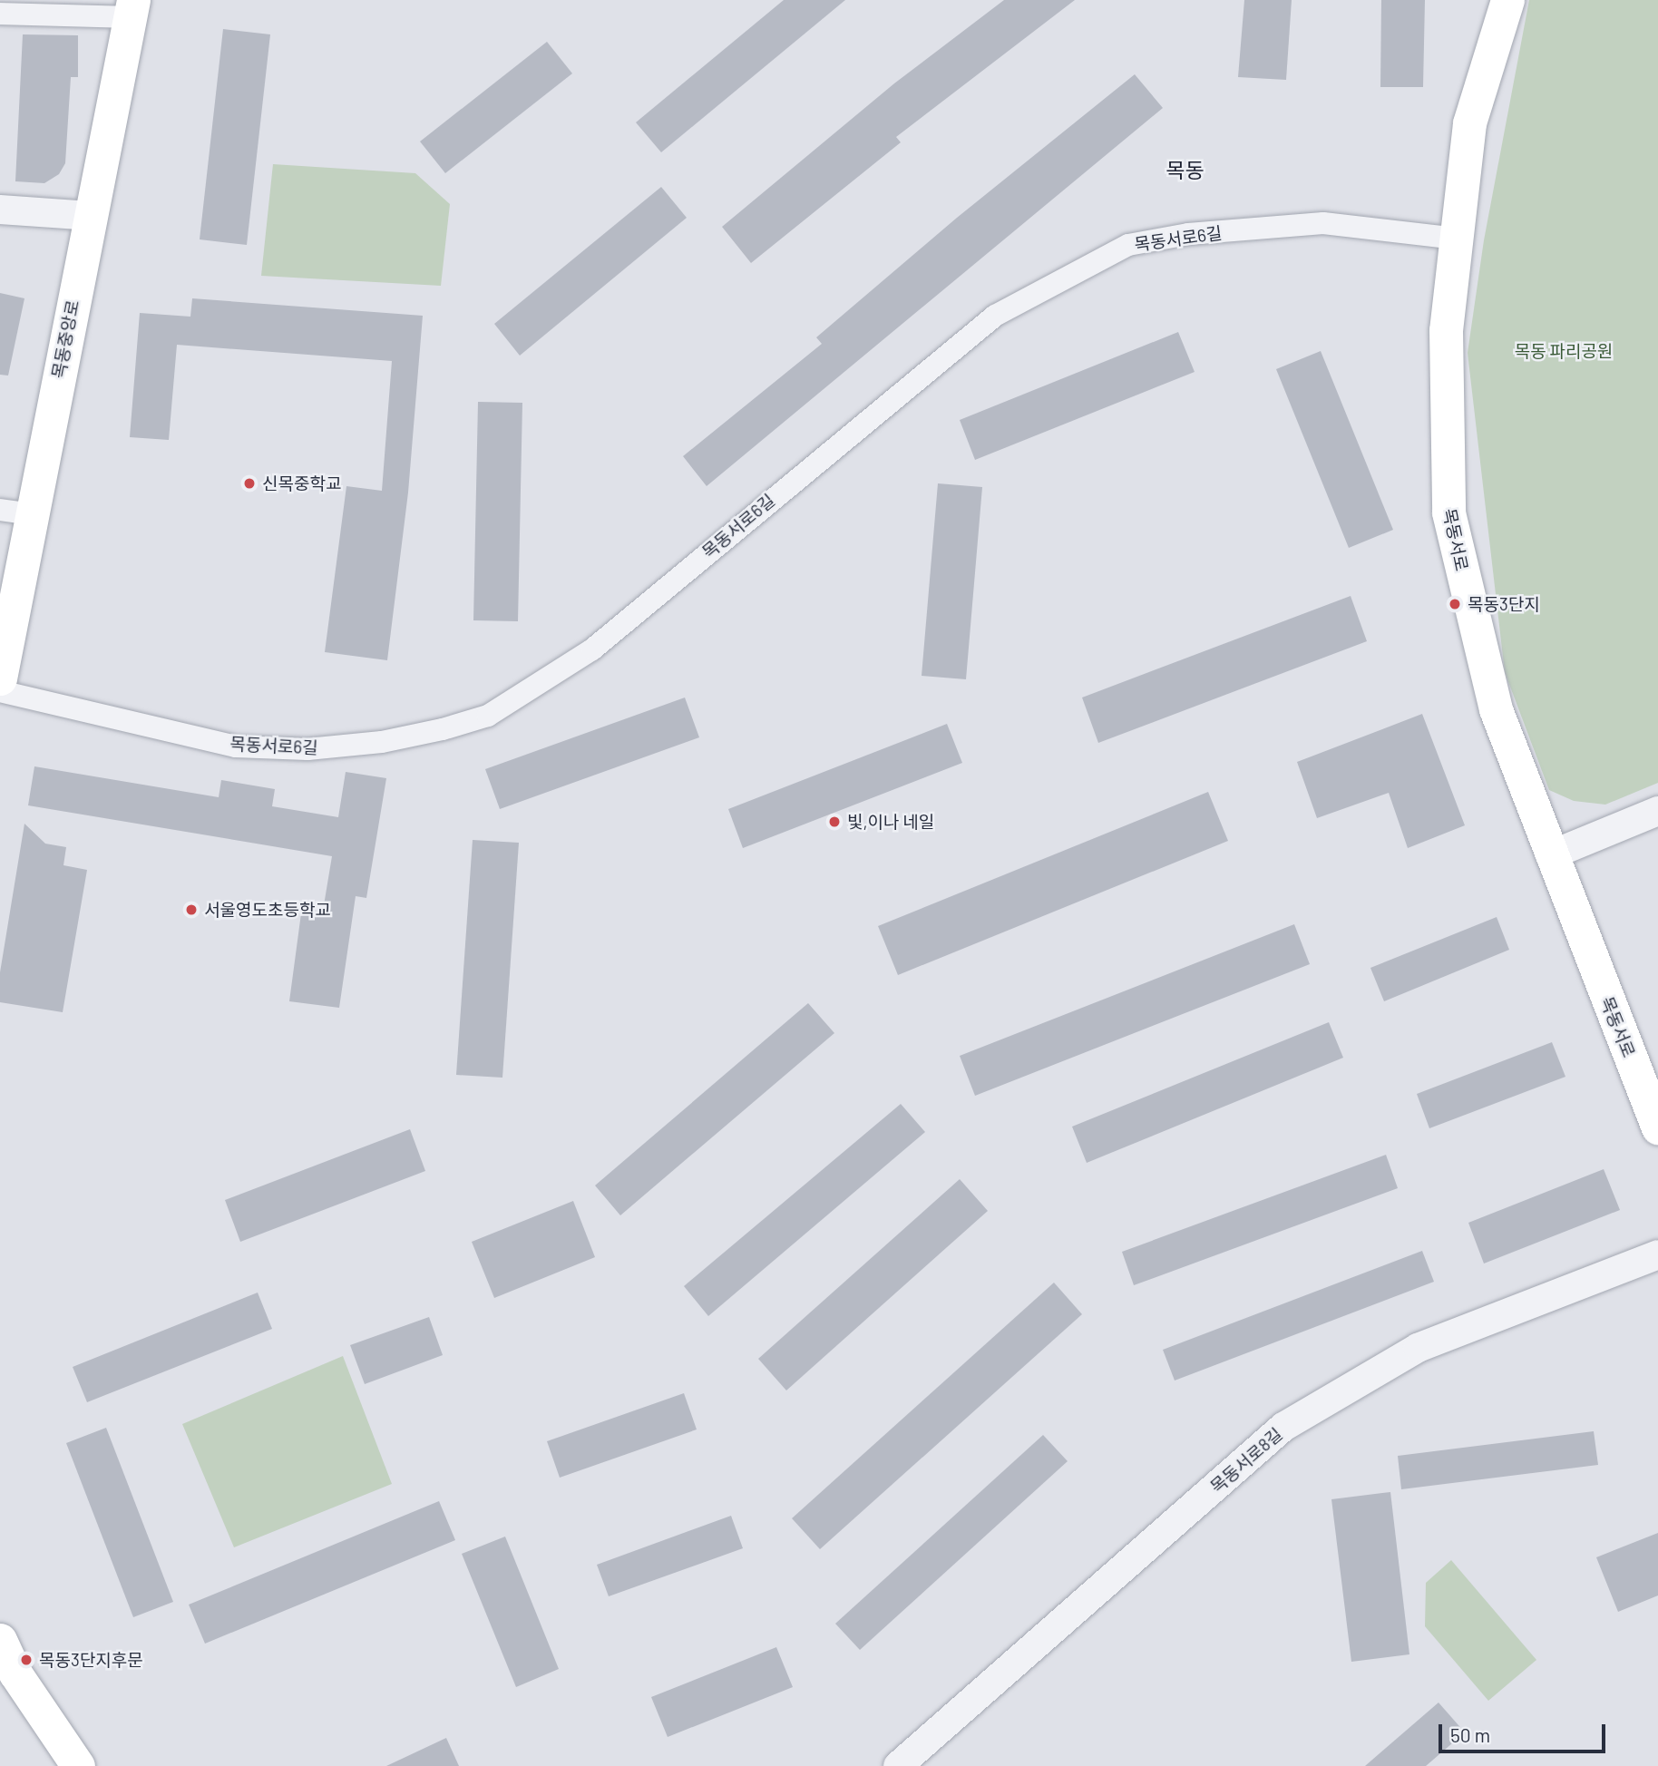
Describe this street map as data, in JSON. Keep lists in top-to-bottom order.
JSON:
{
  "streets": {
    "main road": ["목동중앙로", "목동서로"],
    "street": ["목동서로6길", "목동서로8길"]
  },
  "crossings": [
    ["목동서로6길", "목동서로"]
  ],
  "districts": ["목동"],
  "parks": ["목동 파리공원"],
  "places": [
    "신목중학교",
    "목동3단지",
    "빛,이나 네일",
    "서울영도초등학교",
    "목동3단지후문"
  ],
  "scale_bar": "50 m"
}
